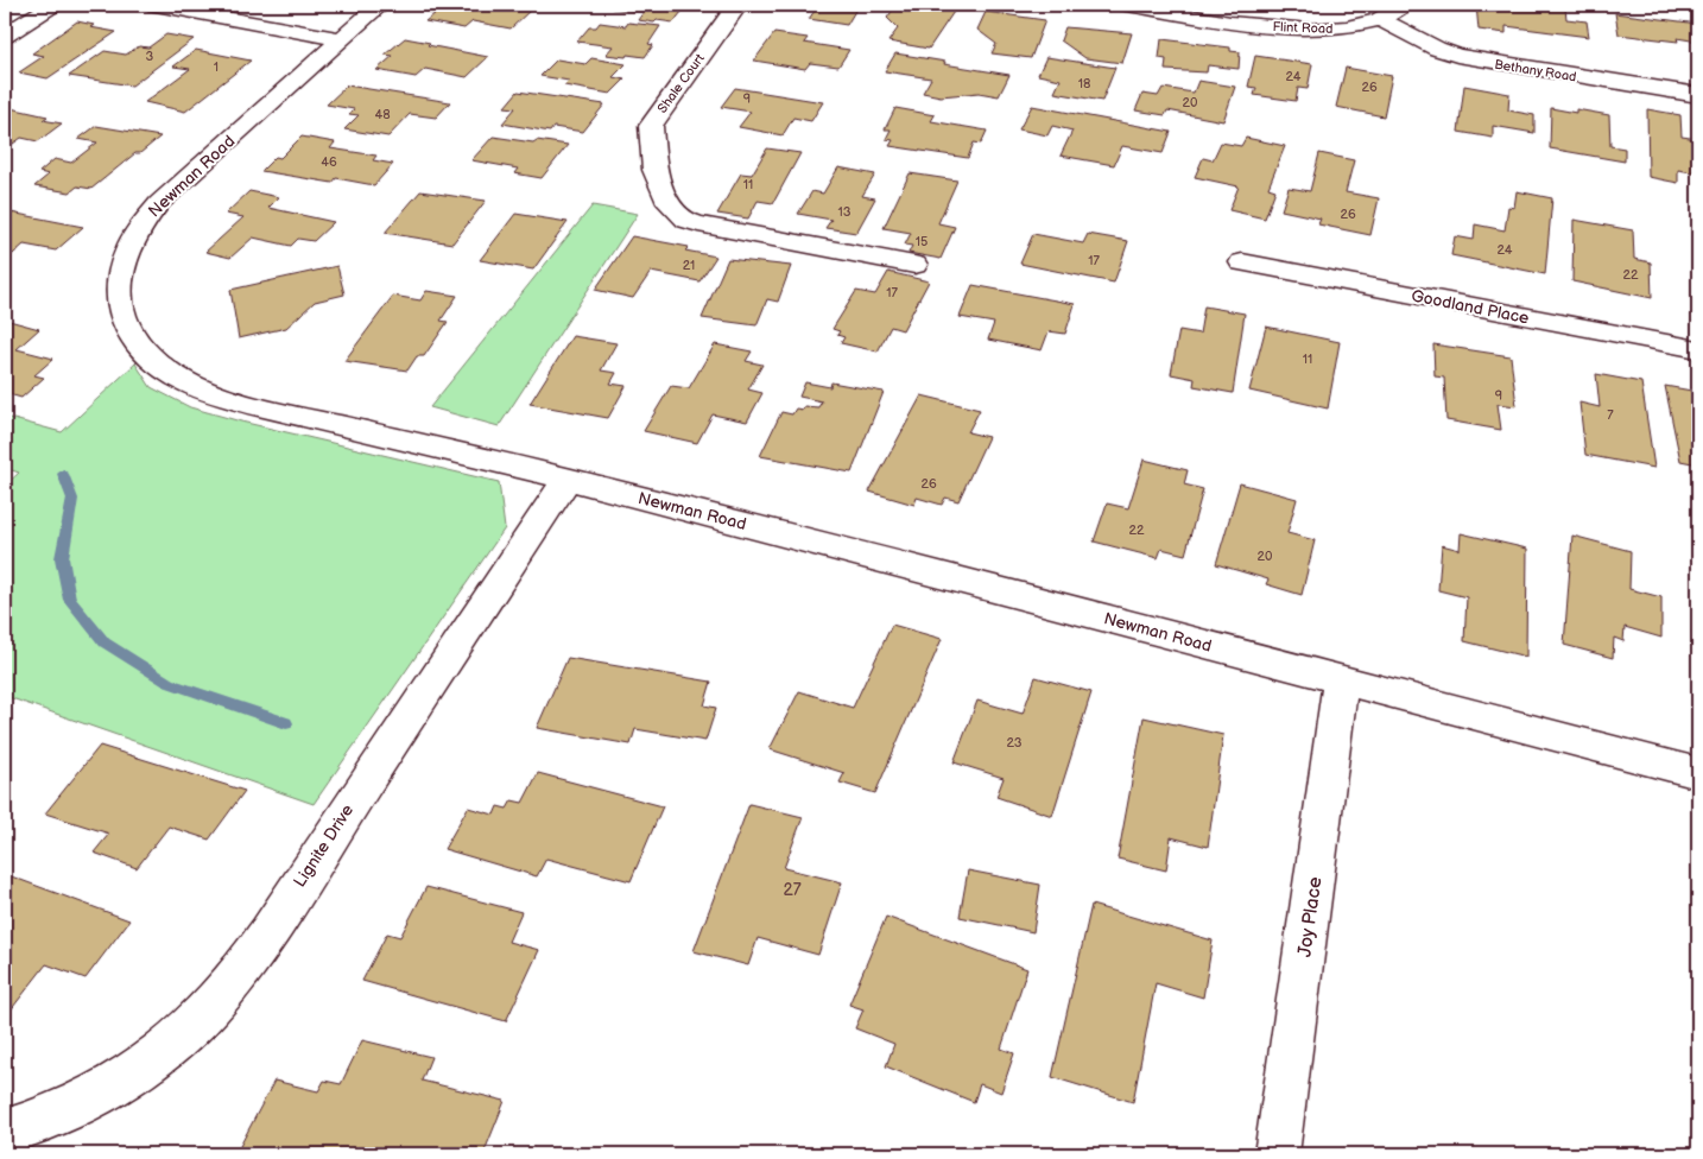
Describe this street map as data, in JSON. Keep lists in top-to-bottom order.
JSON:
{
  "streets": {
    "street": [
      "Flint Road",
      "Bethany Road",
      "Shale Court",
      "Newman Road",
      "Goodland Place",
      "Lignite Drive",
      "Joy Place"
    ]
  },
  "crossings": [
    ["Flint Road", "Bethany Road"],
    ["Newman Road", "Lignite Drive"],
    ["Newman Road", "Joy Place"]
  ],
  "house_numbers": [
    "3",
    "1",
    "24",
    "18",
    "26",
    "9",
    "20",
    "48",
    "46",
    "11",
    "13",
    "26",
    "15",
    "24",
    "17",
    "21",
    "22",
    "17",
    "11",
    "9",
    "7",
    "26",
    "22",
    "20",
    "23",
    "27"
  ]
}
